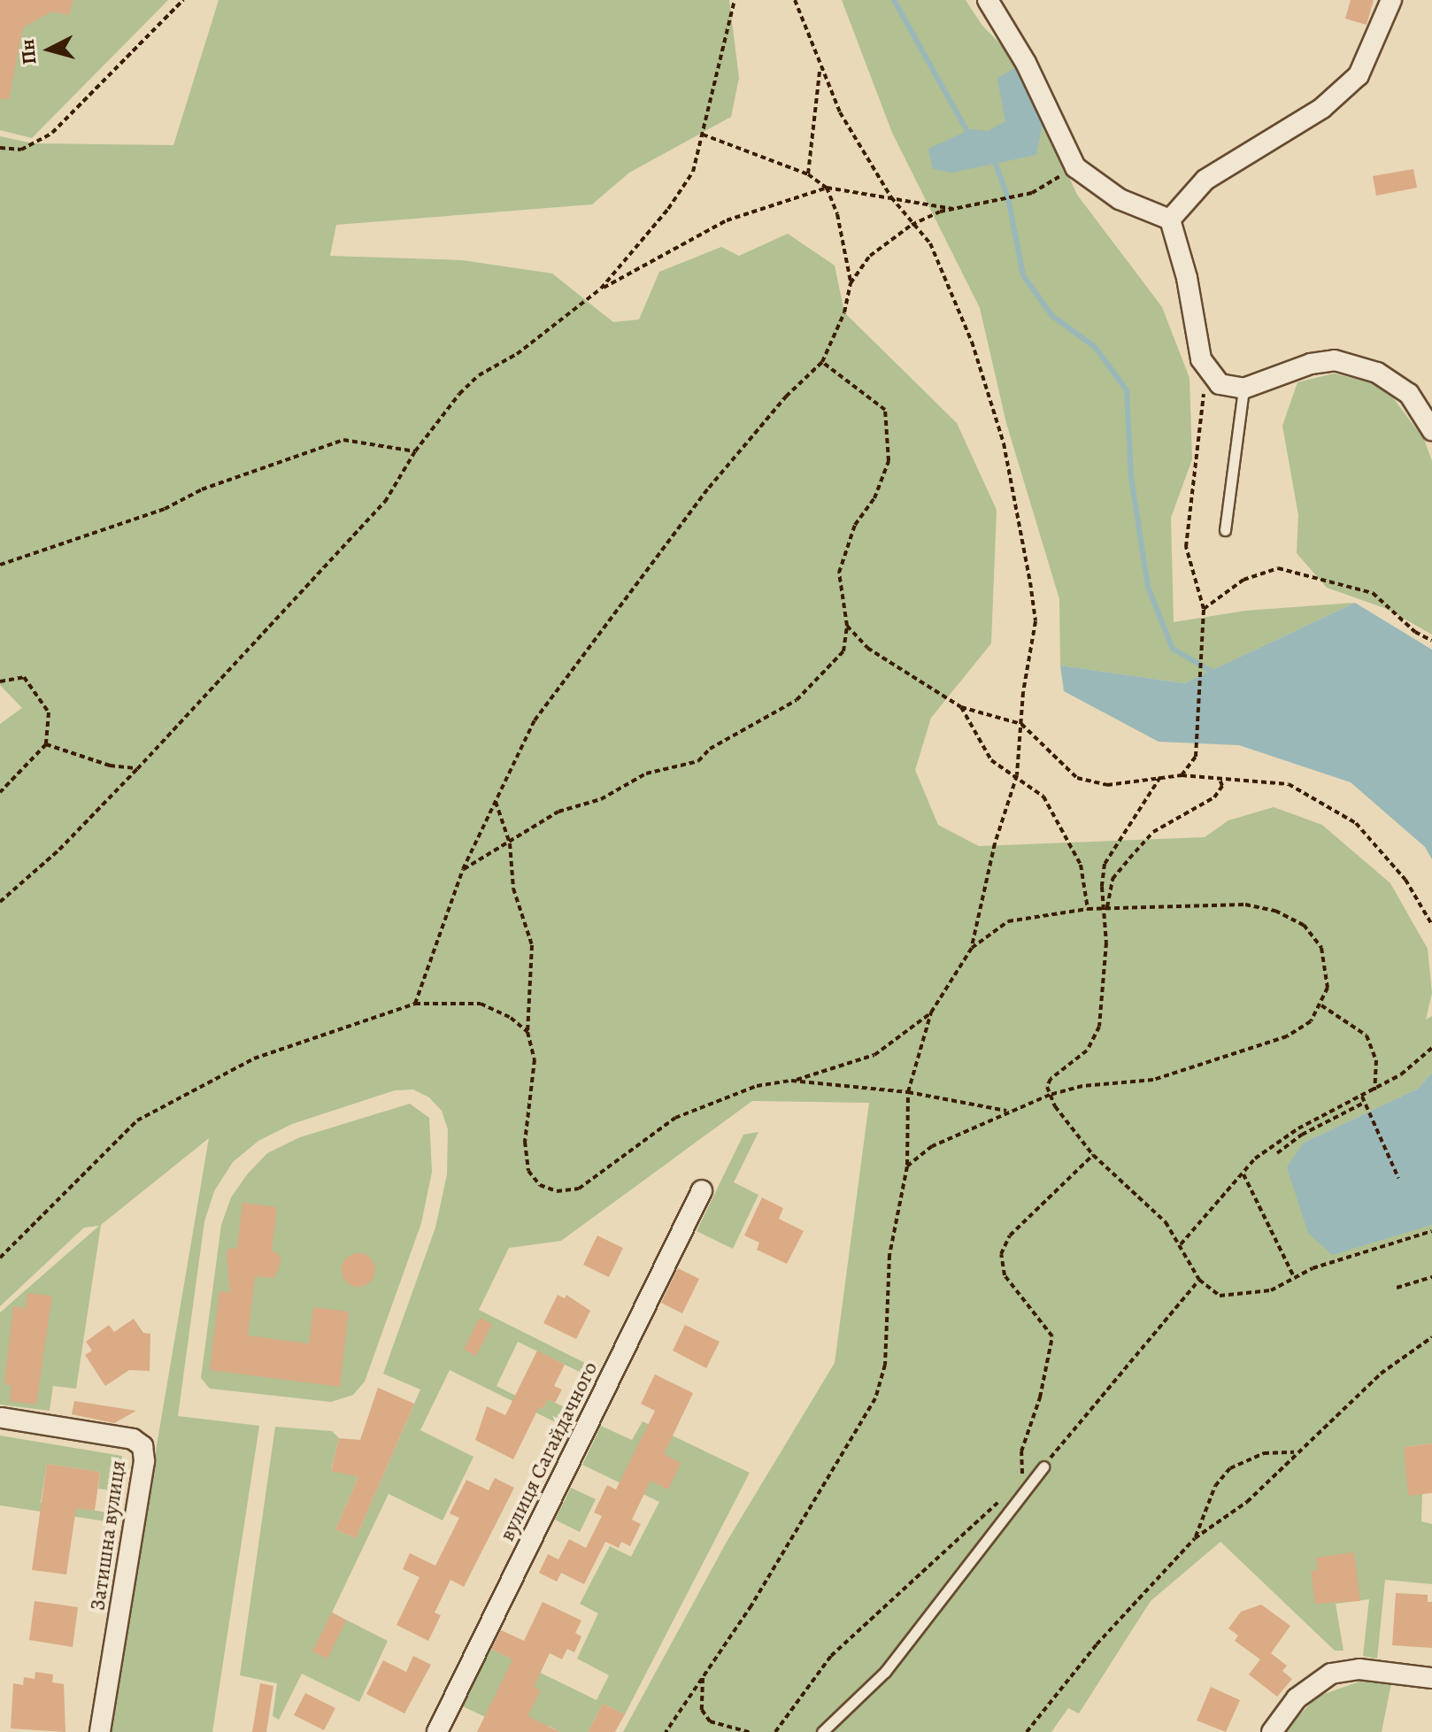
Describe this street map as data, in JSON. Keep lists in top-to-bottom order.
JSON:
{
  "streets": {
    "street": ["вулиця Сагайдачного", "Затишна вулиця"]
  },
  "north": "left"
}
